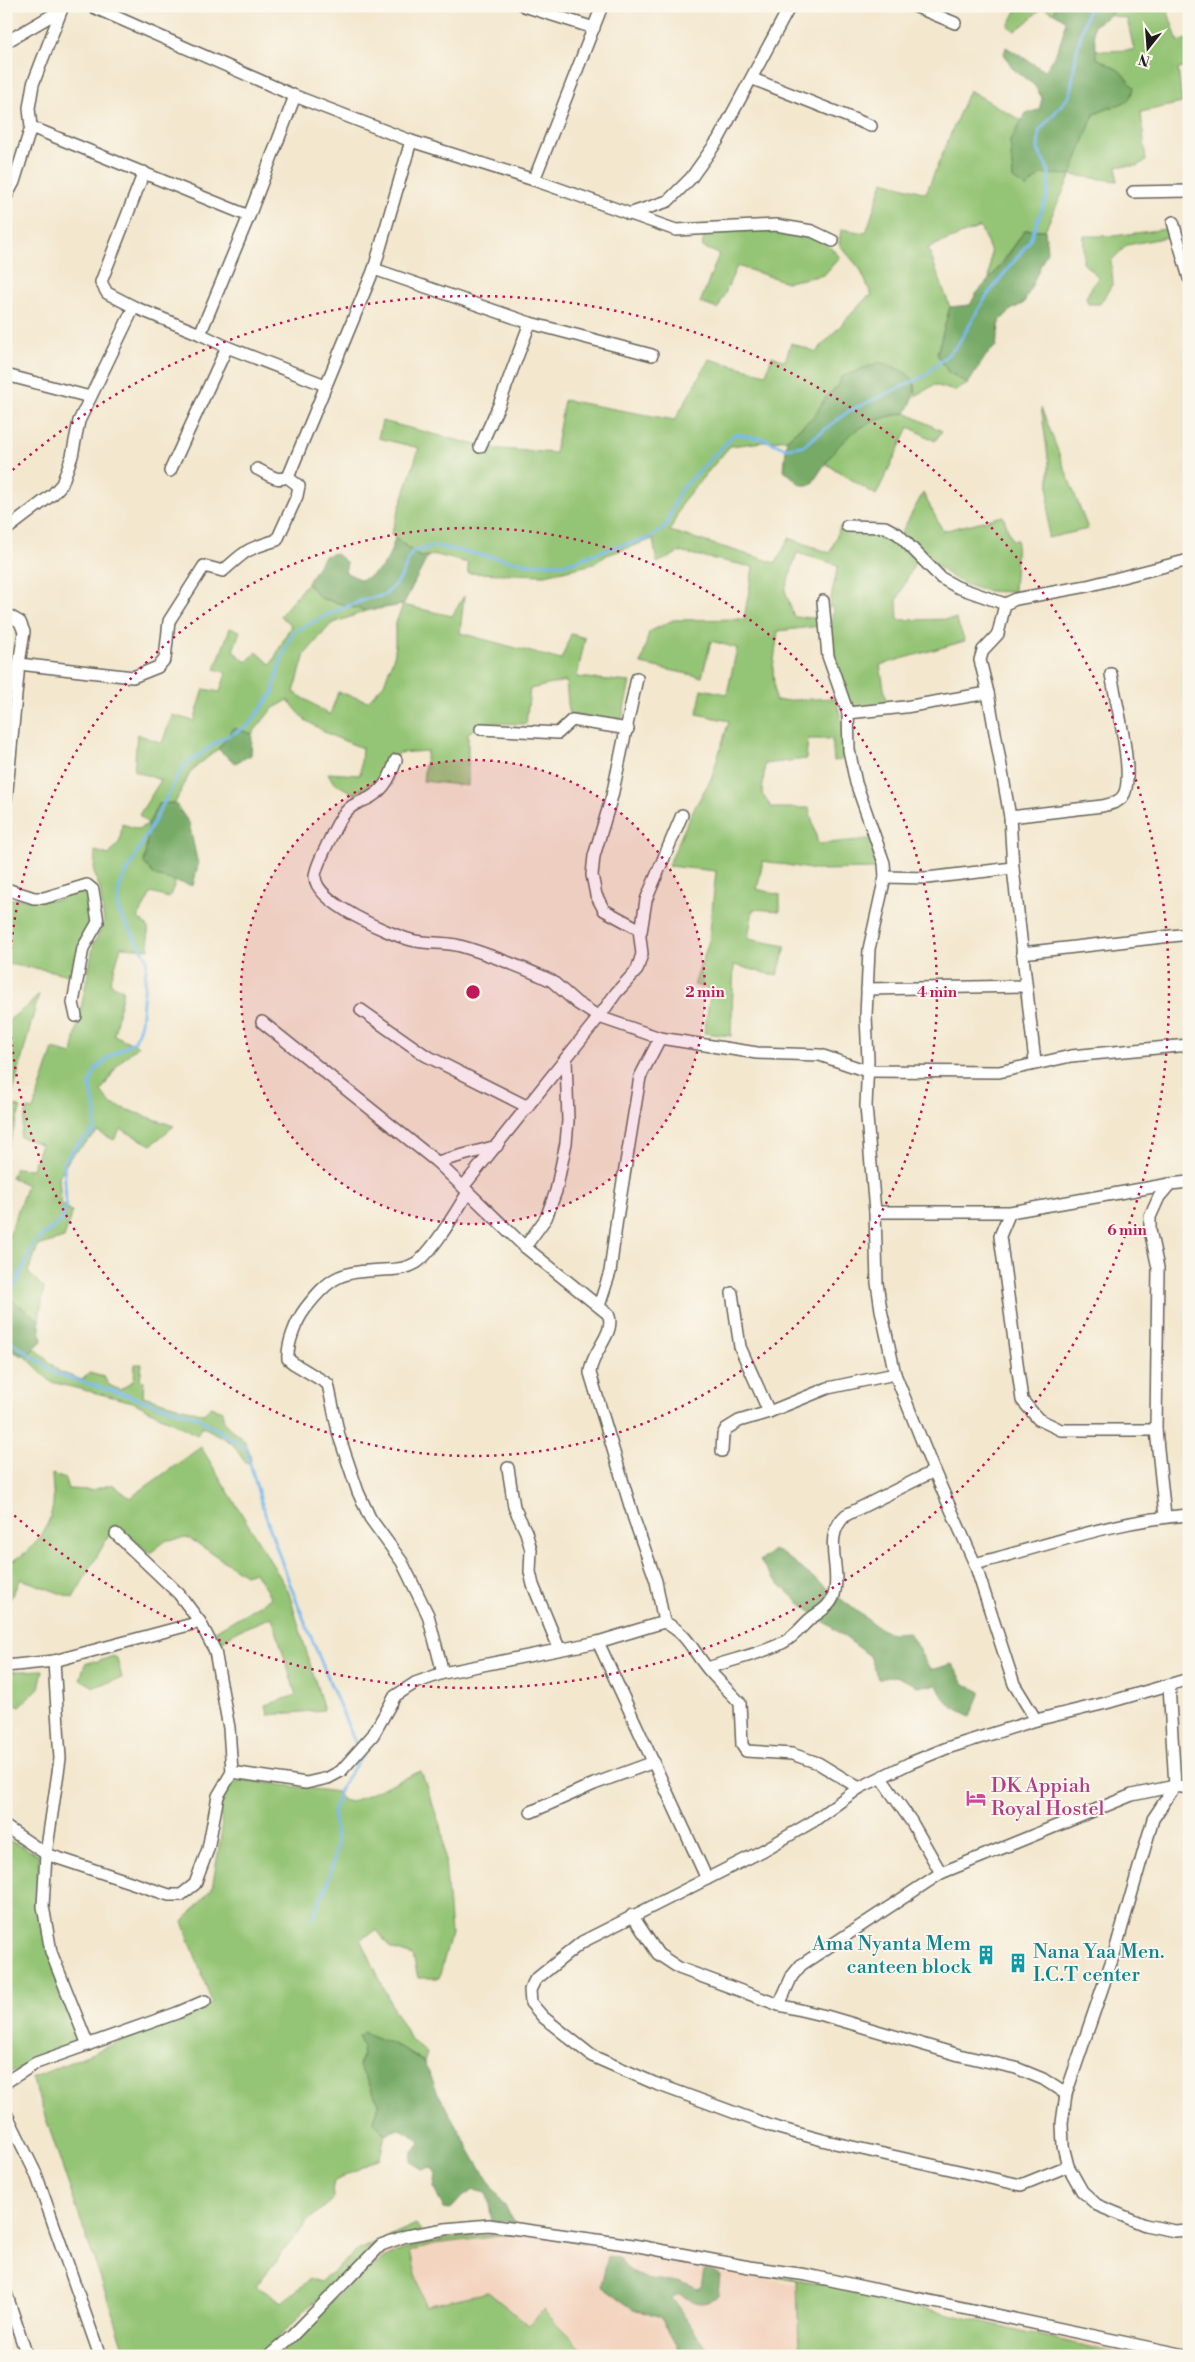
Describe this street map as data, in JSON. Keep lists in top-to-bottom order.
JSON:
{
  "places": {
    "hotel": ["DK Appiah Royal Hostel"],
    "building": ["Ama Nyanta Mem canteen block", "Nana Yaa Men. I.C.T center"]
  },
  "north": "bottom",
  "rings": ["2 min", "4 min", "6 min"]
}
